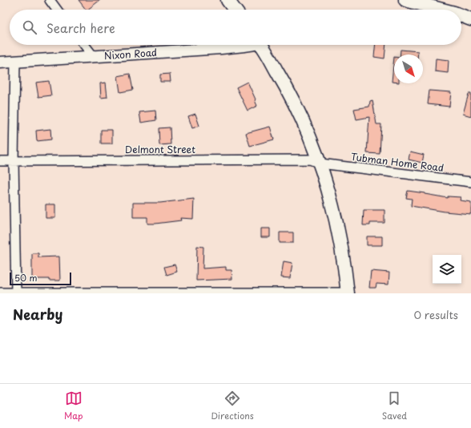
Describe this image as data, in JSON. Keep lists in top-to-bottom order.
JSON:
{
  "streets": {
    "street": ["Nixon Road", "Delmont Street", "Tubman Home Road"]
  },
  "crossings": [
    ["Delmont Street", "Tubman Home Road"]
  ],
  "scale_bar": "50 m",
  "north": "bottom right",
  "page": {
    "search": "Search here",
    "scale": "50 m",
    "heading": ["Nearby", "0 results"],
    "nav": ["Map", "Directions", "Saved"]
  }
}
